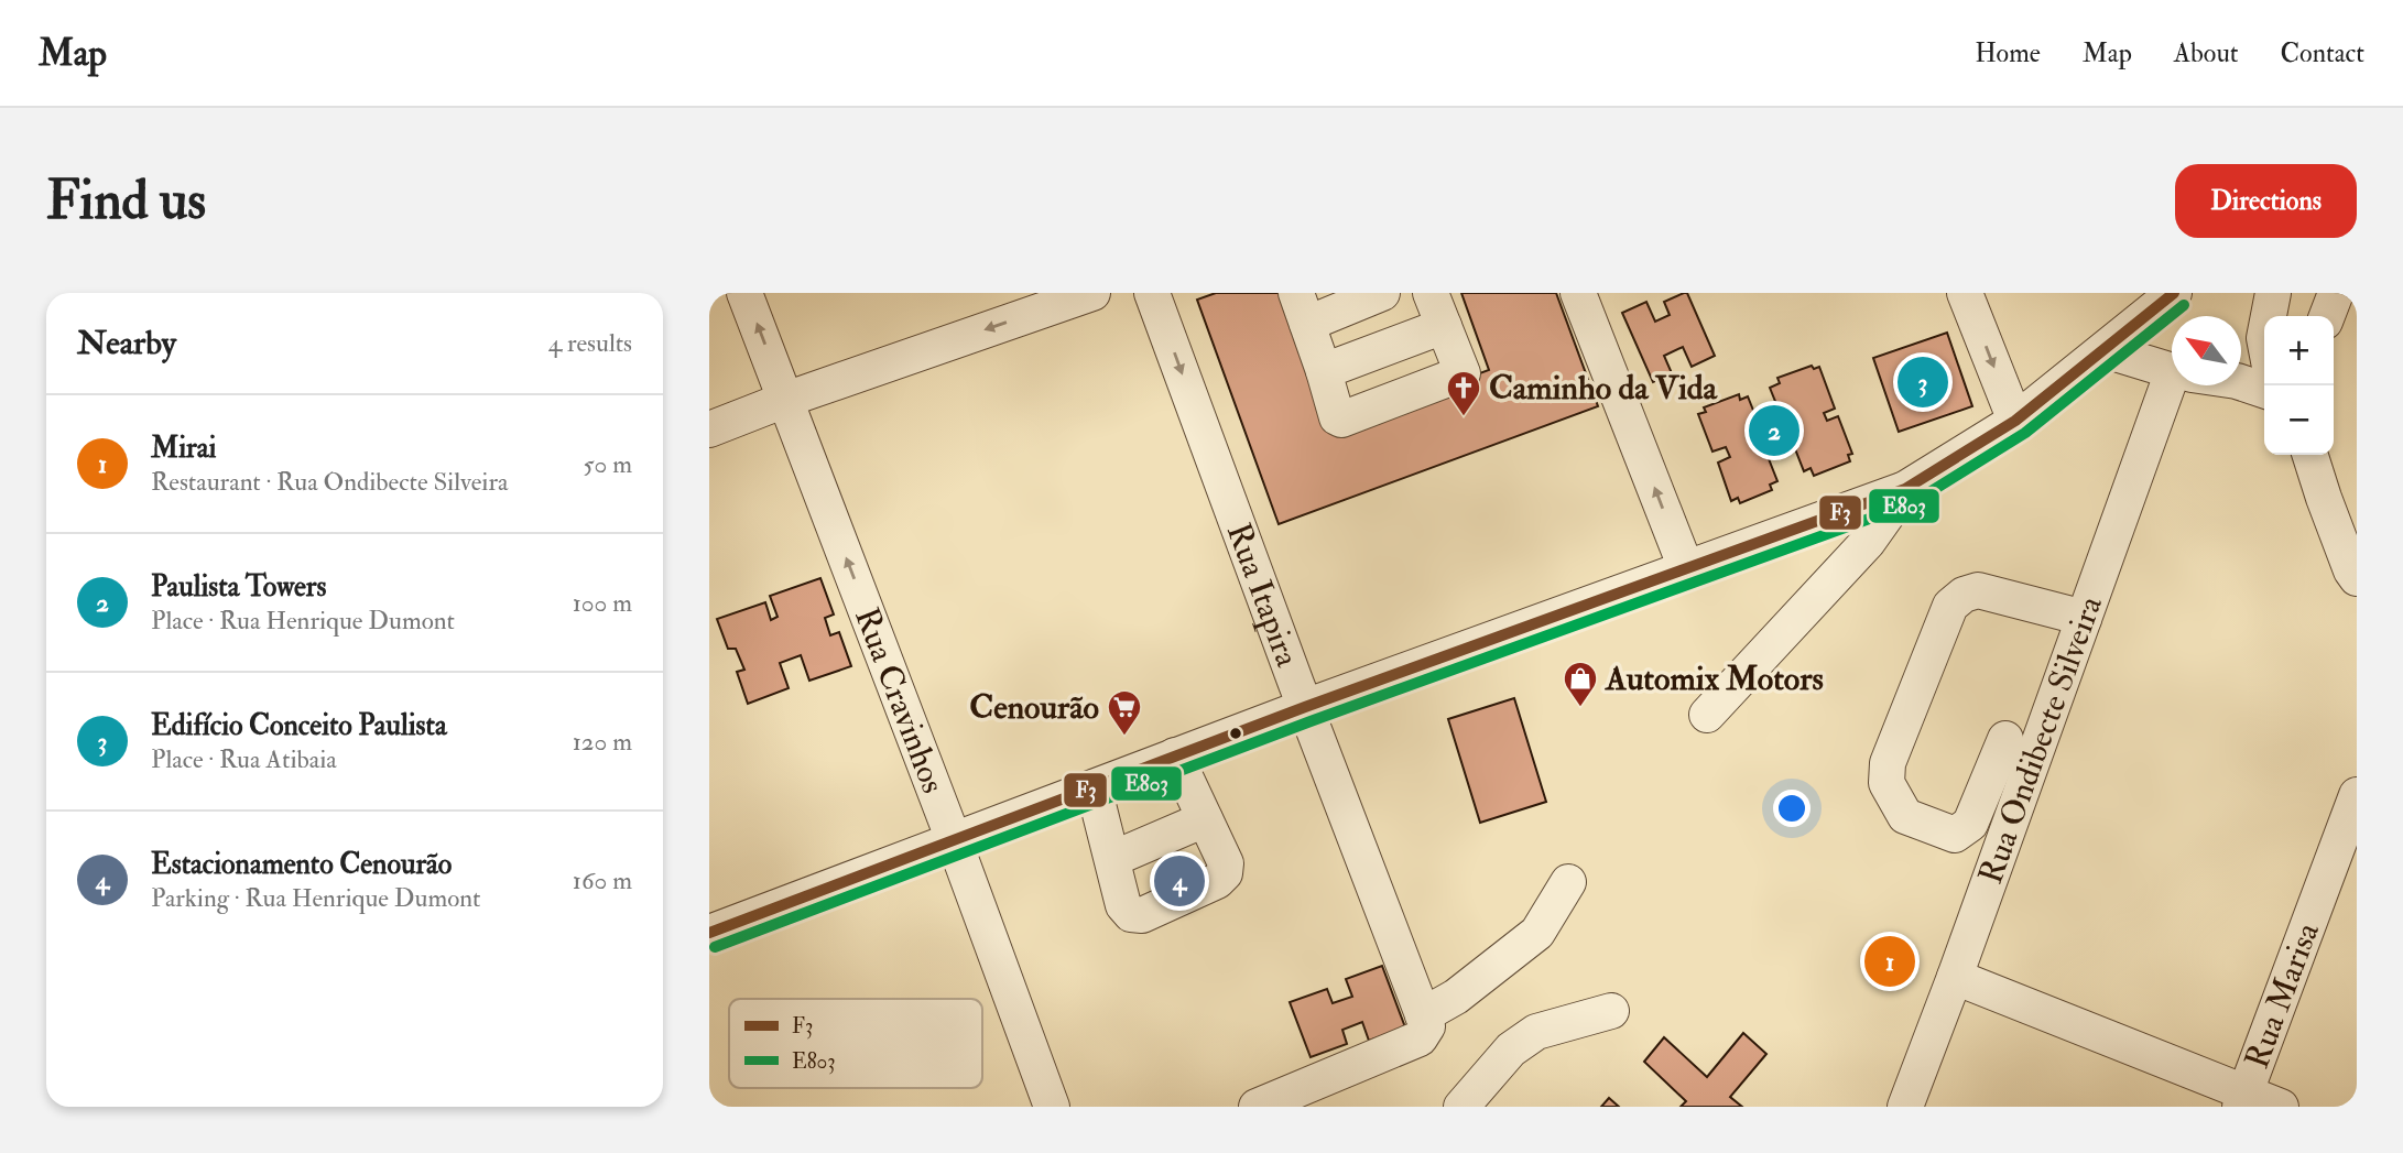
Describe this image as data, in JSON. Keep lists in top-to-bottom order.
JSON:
{
  "streets": {
    "street": [
      "Rua Itapira",
      "Rua Cravinhos",
      "Rua Ondibecte Silveira",
      "Rua Marisa"
    ]
  },
  "one_way": ["Rua Itapira", "Rua Cravinhos"],
  "places": {
    "church": ["Caminho da Vida"],
    "shop": ["Automix Motors"],
    "supermarket": ["Cenourão"]
  },
  "lines": ["transit line F3", "transit line E803"],
  "legend": ["F3", "E803"],
  "north": "top left",
  "page": {
    "header": "Map",
    "nav": [
      "Home",
      "Map",
      "About",
      "Contact"
    ],
    "buttons": "Directions",
    "title": "Find us",
    "heading": ["Nearby", "4 results"],
    "map_buttons": ["+", "−"],
    "pins": [
      "3",
      "2",
      "4",
      "1"
    ],
    "list": [
      {
        "mark": "1",
        "name": "Mirai",
        "note": "Restaurant · Rua Ondibecte Silveira",
        "value": "50 m"
      },
      {
        "mark": "2",
        "name": "Paulista Towers",
        "note": "Place · Rua Henrique Dumont",
        "value": "100 m"
      },
      {
        "mark": "3",
        "name": "Edifício Conceito Paulista",
        "note": "Place · Rua Atibaia",
        "value": "120 m"
      },
      {
        "mark": "4",
        "name": "Estacionamento Cenourão",
        "note": "Parking · Rua Henrique Dumont",
        "value": "160 m"
      }
    ]
  }
}
